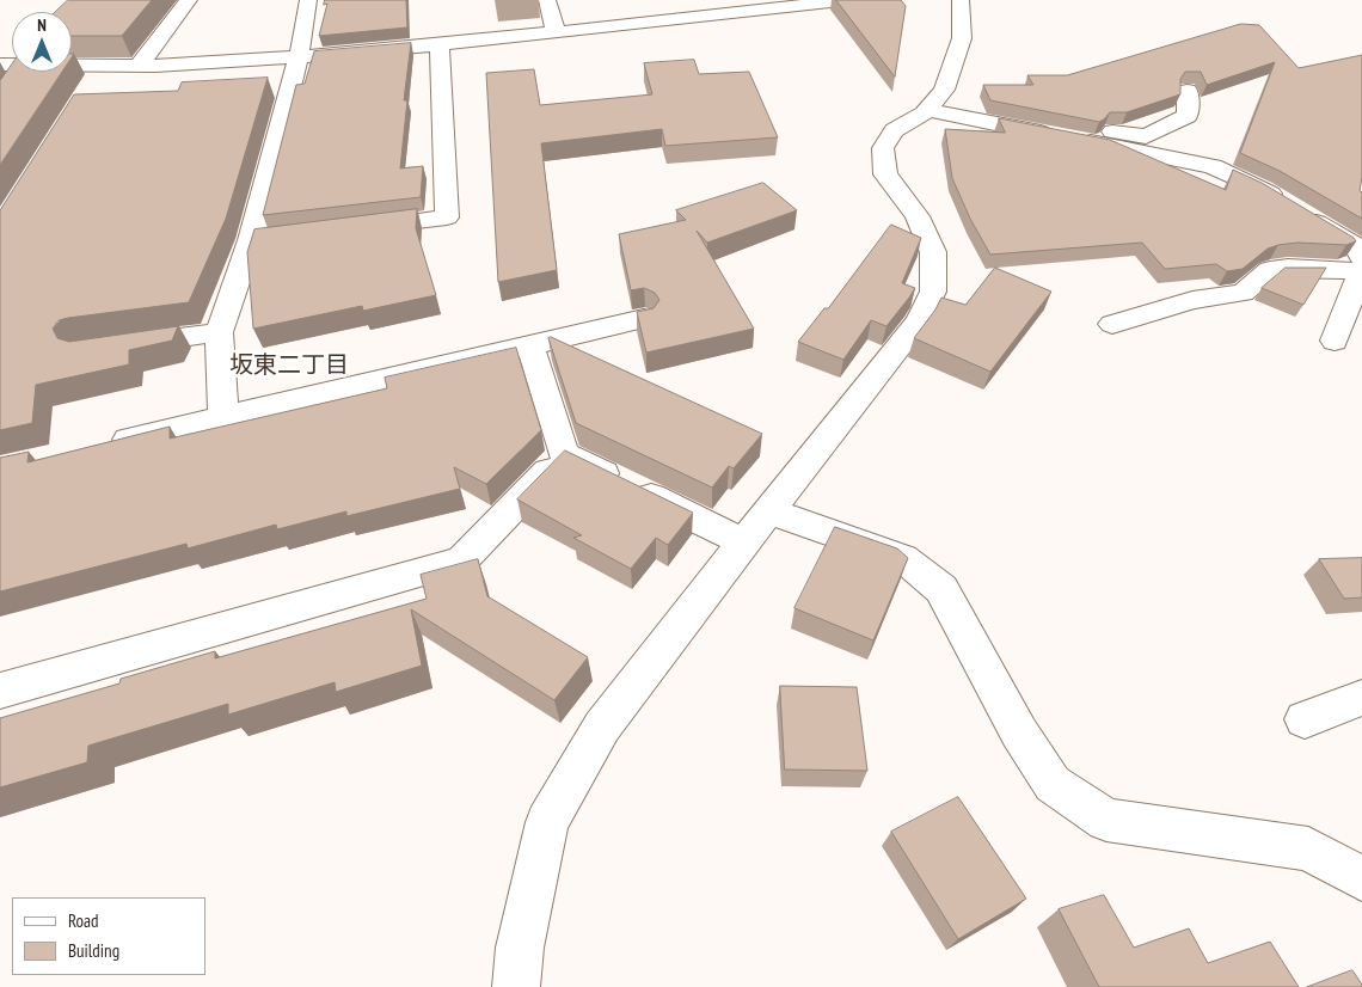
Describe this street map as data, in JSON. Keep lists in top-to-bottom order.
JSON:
{
  "districts": ["坂東二丁目"],
  "legend": ["Road", "Building"],
  "north": "top"
}
